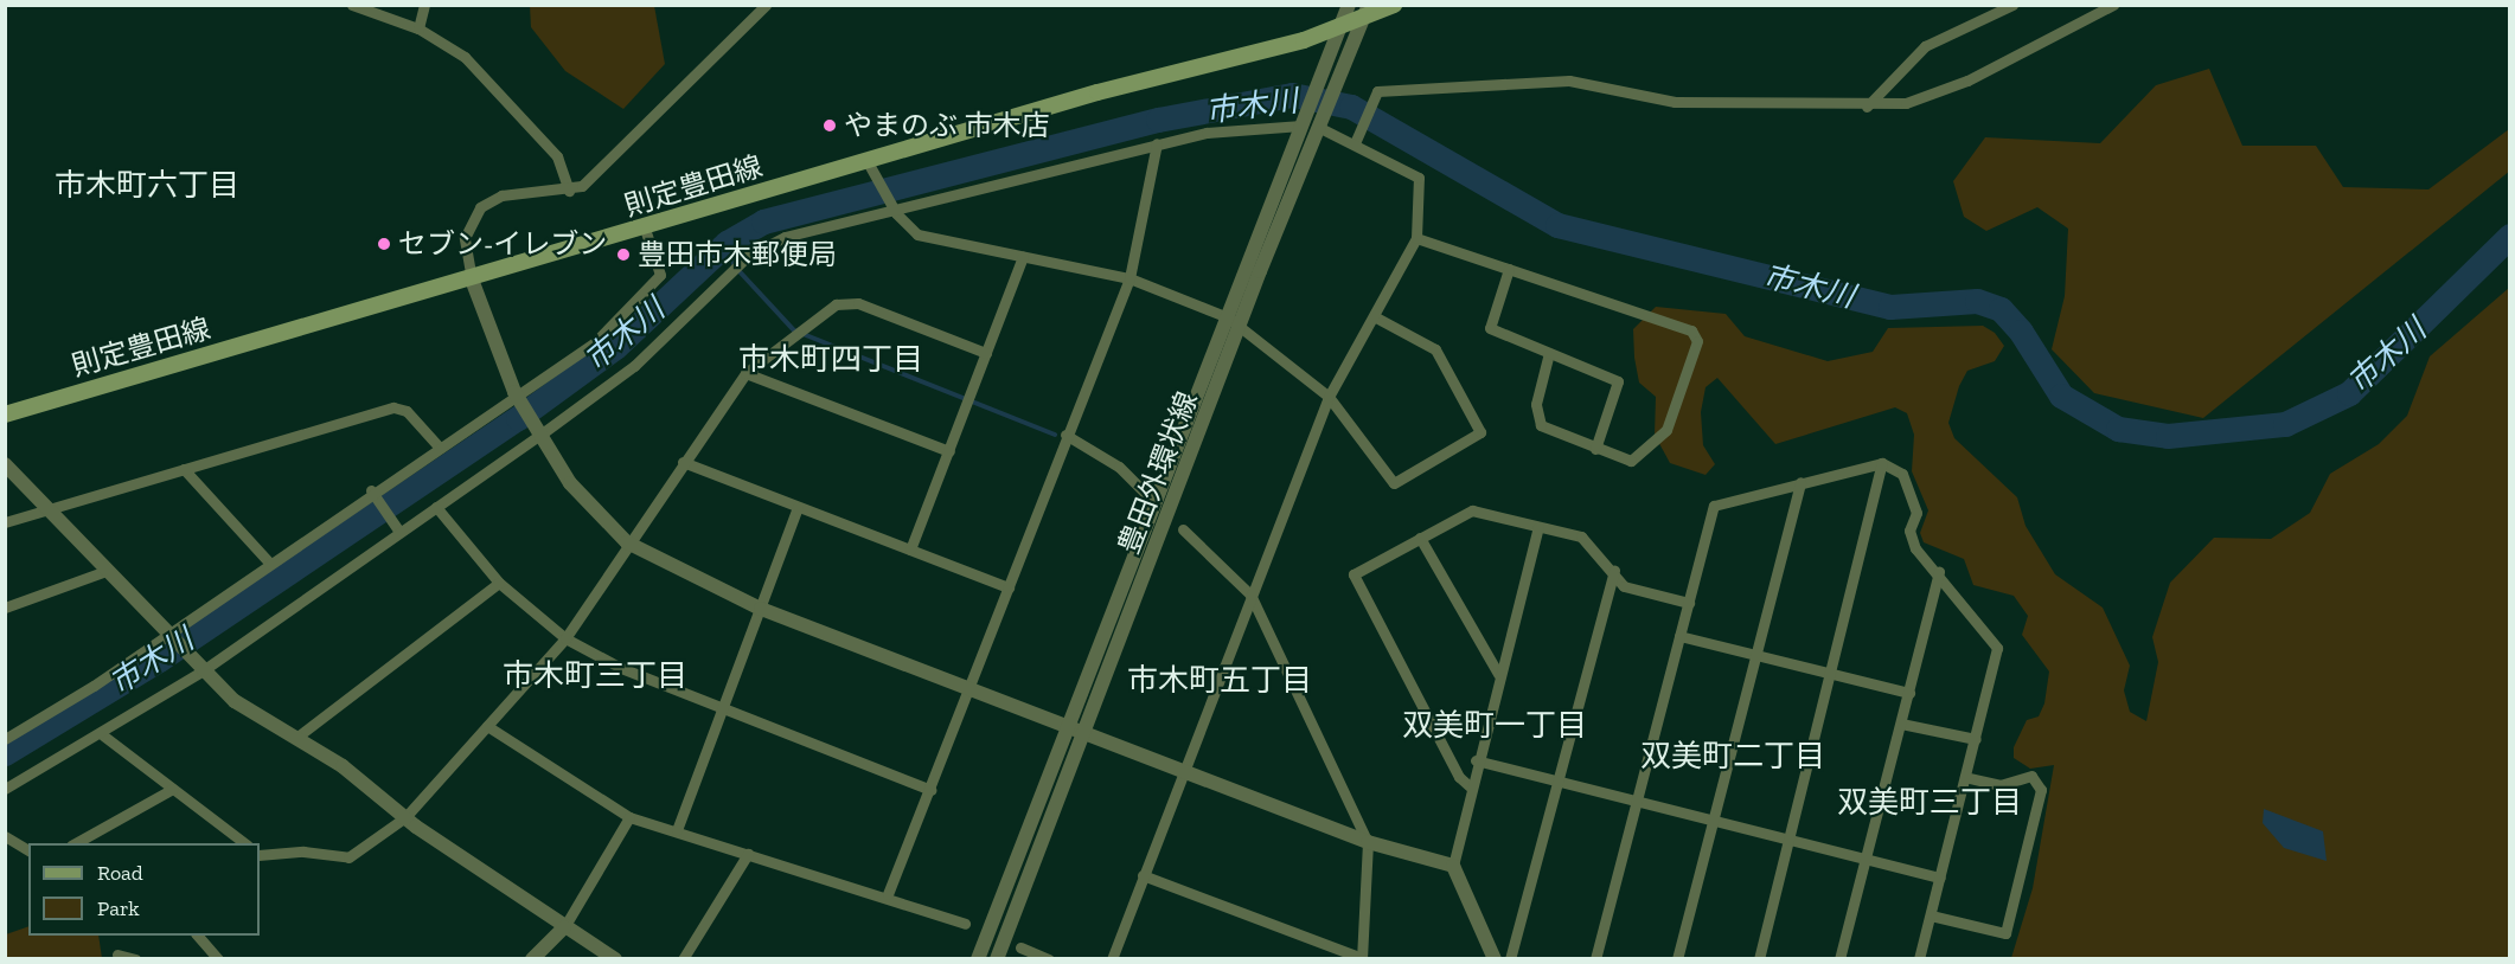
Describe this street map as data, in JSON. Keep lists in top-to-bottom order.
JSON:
{
  "streets": {
    "main road": ["則定豊田線"],
    "street": ["豊田外環状線"]
  },
  "crossings": [
    ["則定豊田線", "豊田外環状線"]
  ],
  "districts": [
    "市木町六丁目",
    "市木町四丁目",
    "市木町三丁目",
    "市木町五丁目",
    "双美町一丁目",
    "双美町二丁目",
    "双美町三丁目"
  ],
  "water": ["市木川"],
  "places": ["やまのぶ 市木店", "セブン-イレブン", "豊田市木郵便局"],
  "legend": ["Road", "Park"]
}
